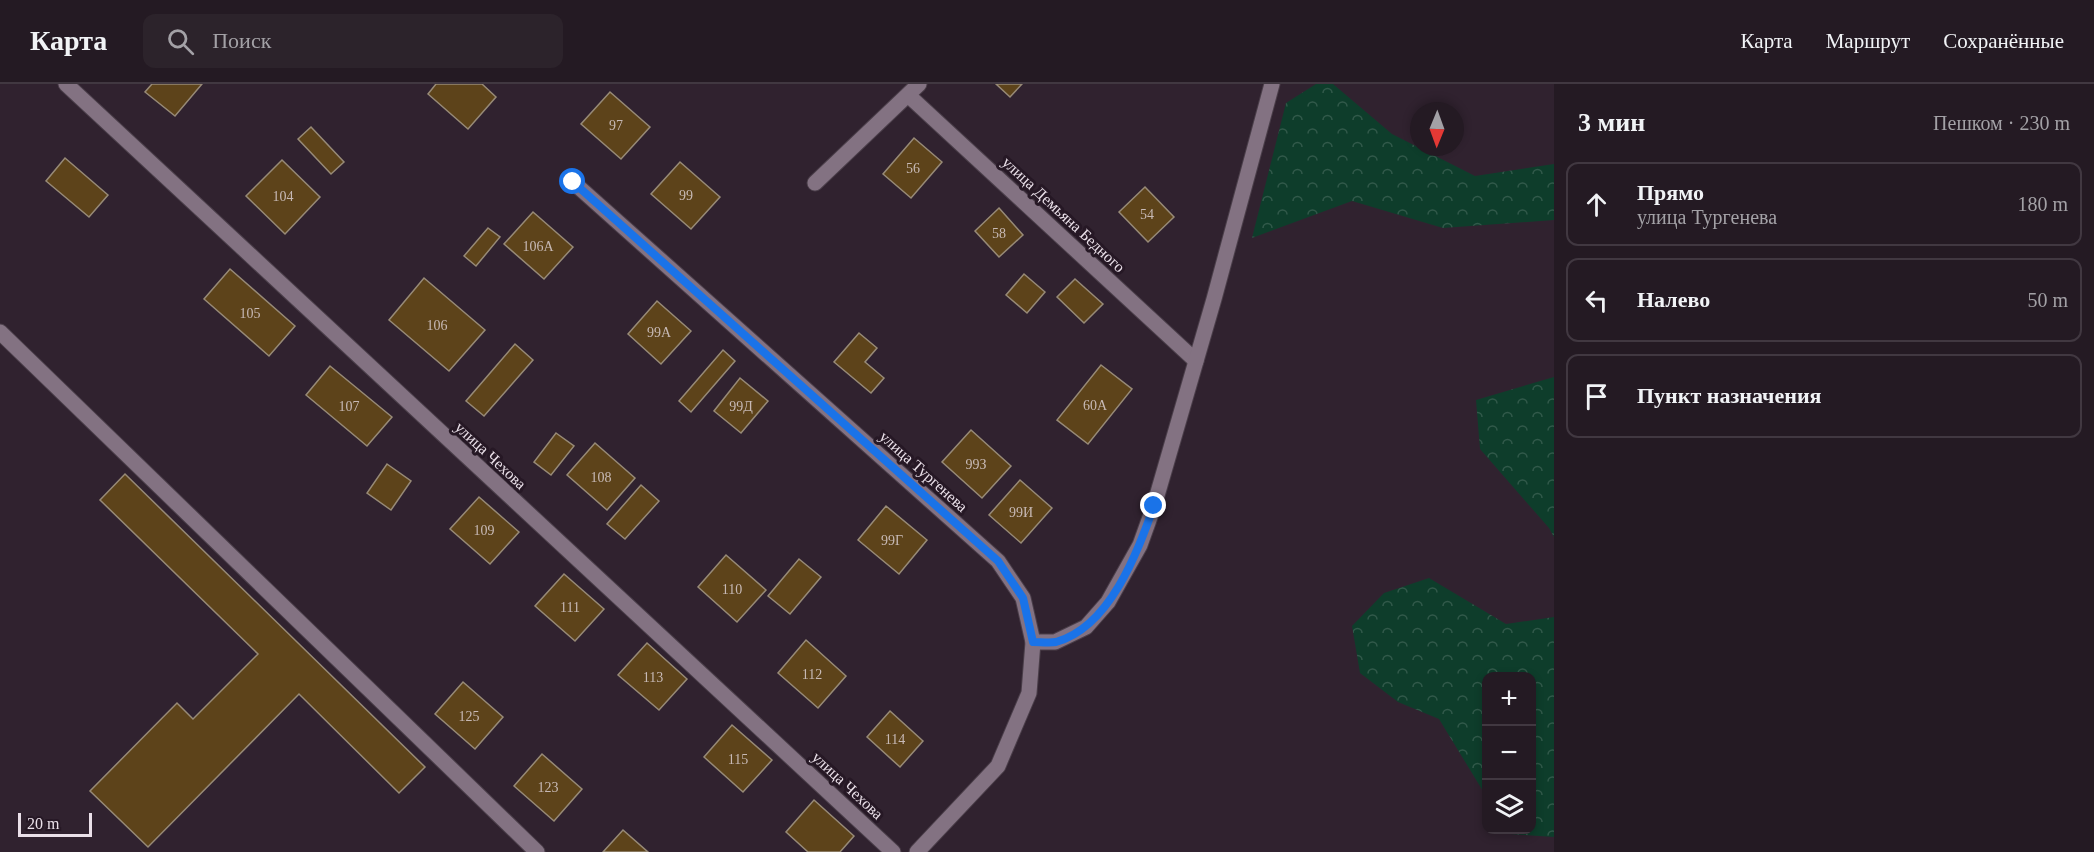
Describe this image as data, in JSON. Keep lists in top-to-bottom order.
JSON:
{
  "streets": {
    "street": ["улица Демьяна Бедного", "улица Чехова", "улица Тургенева"]
  },
  "house_numbers": [
    "97",
    "56",
    "99",
    "104",
    "54",
    "58",
    "106А",
    "105",
    "106",
    "99А",
    "60А",
    "107",
    "99Д",
    "99З",
    "108",
    "99И",
    "109",
    "99Г",
    "110",
    "111",
    "112",
    "113",
    "125",
    "114",
    "115",
    "123"
  ],
  "scale_bar": "20 m",
  "north": "bottom",
  "page": {
    "header": "Карта",
    "search": "Поиск",
    "nav": ["Карта", "Маршрут", "Сохранённые"],
    "heading": ["3 мин", "Пешком · 230 m"],
    "list": [
      ["Прямо", "улица Тургенева", "180 m"],
      ["Налево", "50 m"],
      "Пункт назначения"
    ],
    "map_buttons": ["+", "−"],
    "scale": "20 m"
  }
}
